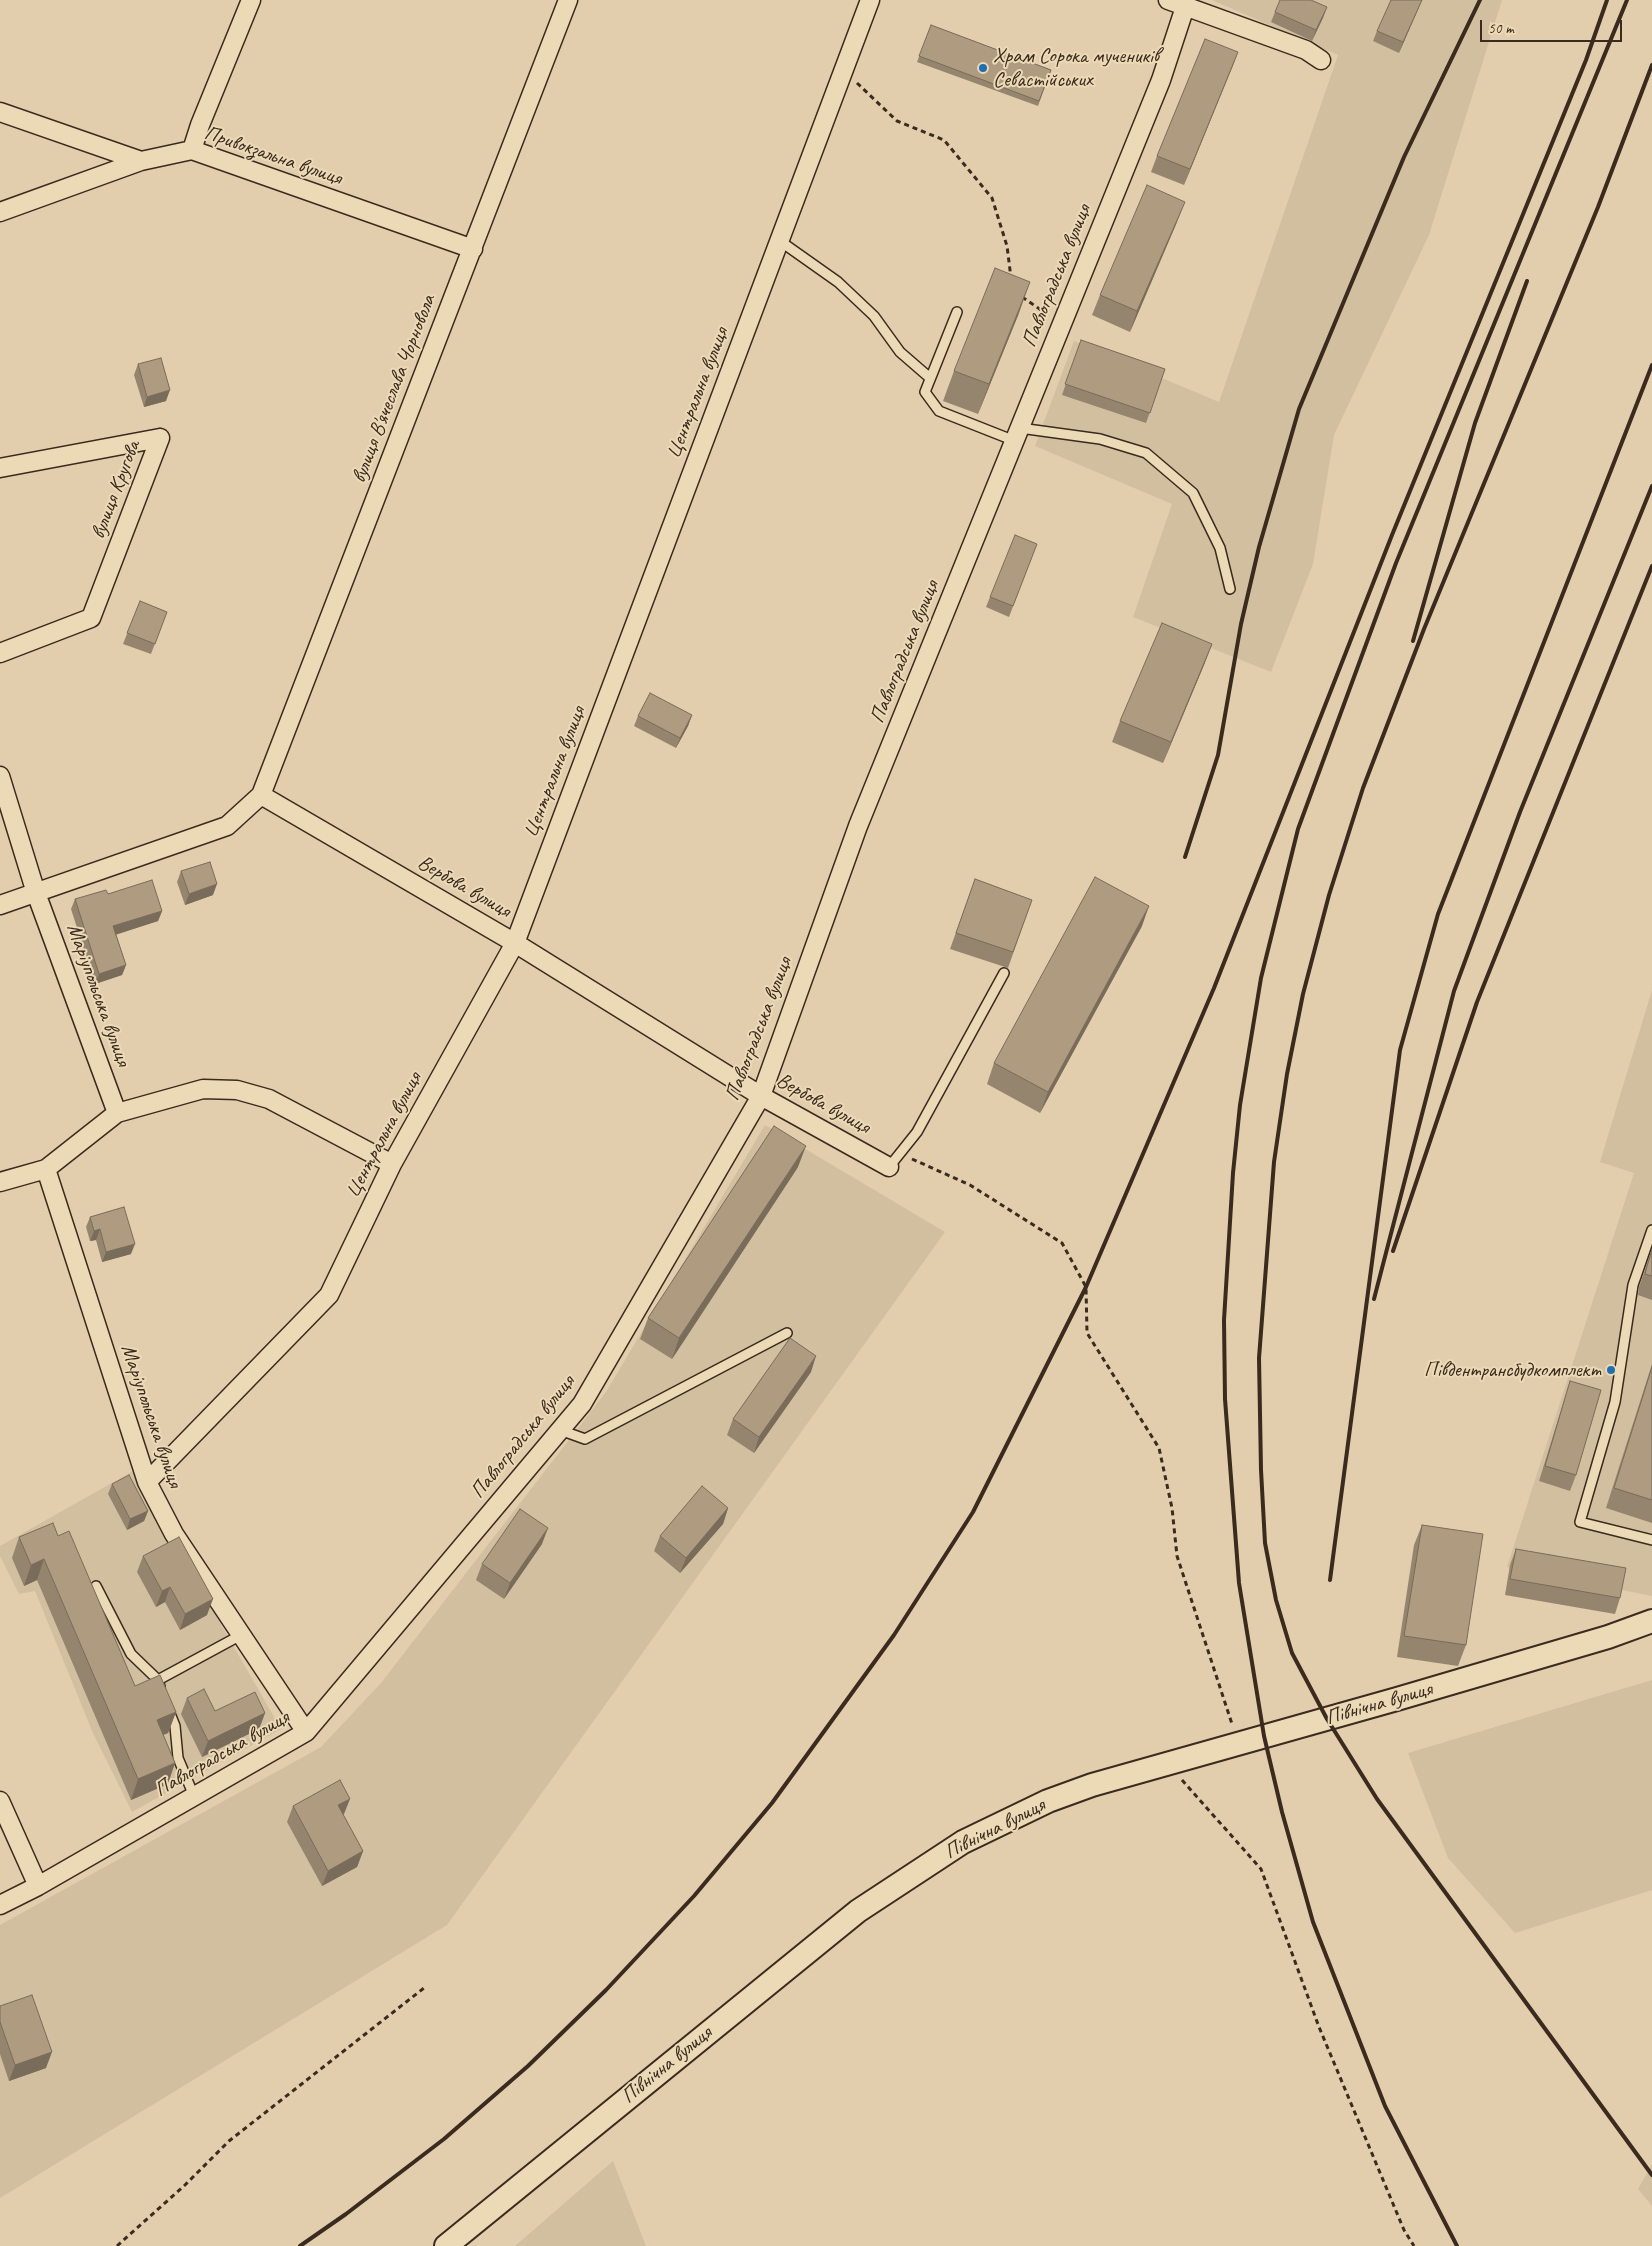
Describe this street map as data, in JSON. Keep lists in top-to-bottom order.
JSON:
{
  "streets": {
    "street": [
      "Привокзальна вулиця",
      "Павлоградська вулиця",
      "вулиця В'ячеслава Чорновола",
      "Центральна вулиця",
      "вулиця Кругова",
      "Вербова вулиця",
      "Маріупольська вулиця",
      "Північна вулиця"
    ]
  },
  "crossings": [
    ["Привокзальна вулиця", "вулиця В'ячеслава Чорновола"],
    ["Павлоградська вулиця", "Вербова вулиця"],
    ["Павлоградська вулиця", "Маріупольська вулиця"],
    ["вулиця В'ячеслава Чорновола", "Вербова вулиця"],
    ["Центральна вулиця", "Вербова вулиця"],
    ["Центральна вулиця", "Маріупольська вулиця"]
  ],
  "places": ["Храм Сорока мучеників Севастійських", "Південтрансбудкомплект"],
  "scale_bar": "50 m"
}
